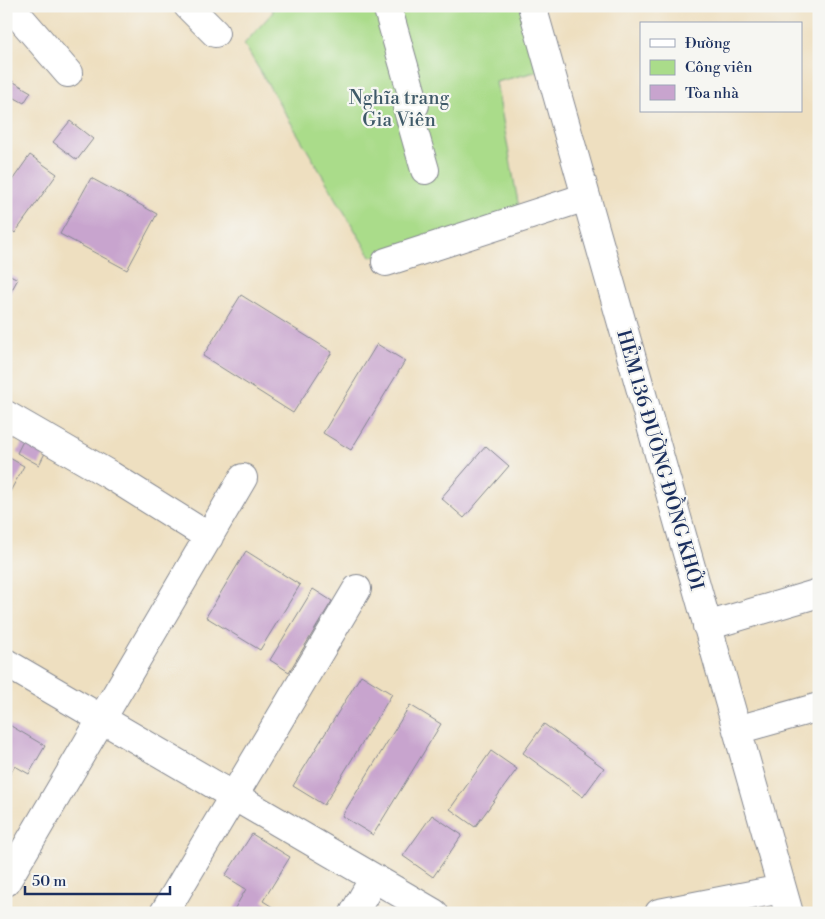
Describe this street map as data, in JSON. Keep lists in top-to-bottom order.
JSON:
{
  "streets": {
    "street": ["HẺM 136 ĐƯỜNG ĐỒNG KHỞI"]
  },
  "parks": ["Nghĩa trang Gia Viên"],
  "legend": ["Đường", "Công viên", "Tòa nhà"],
  "scale_bar": "50 m"
}
